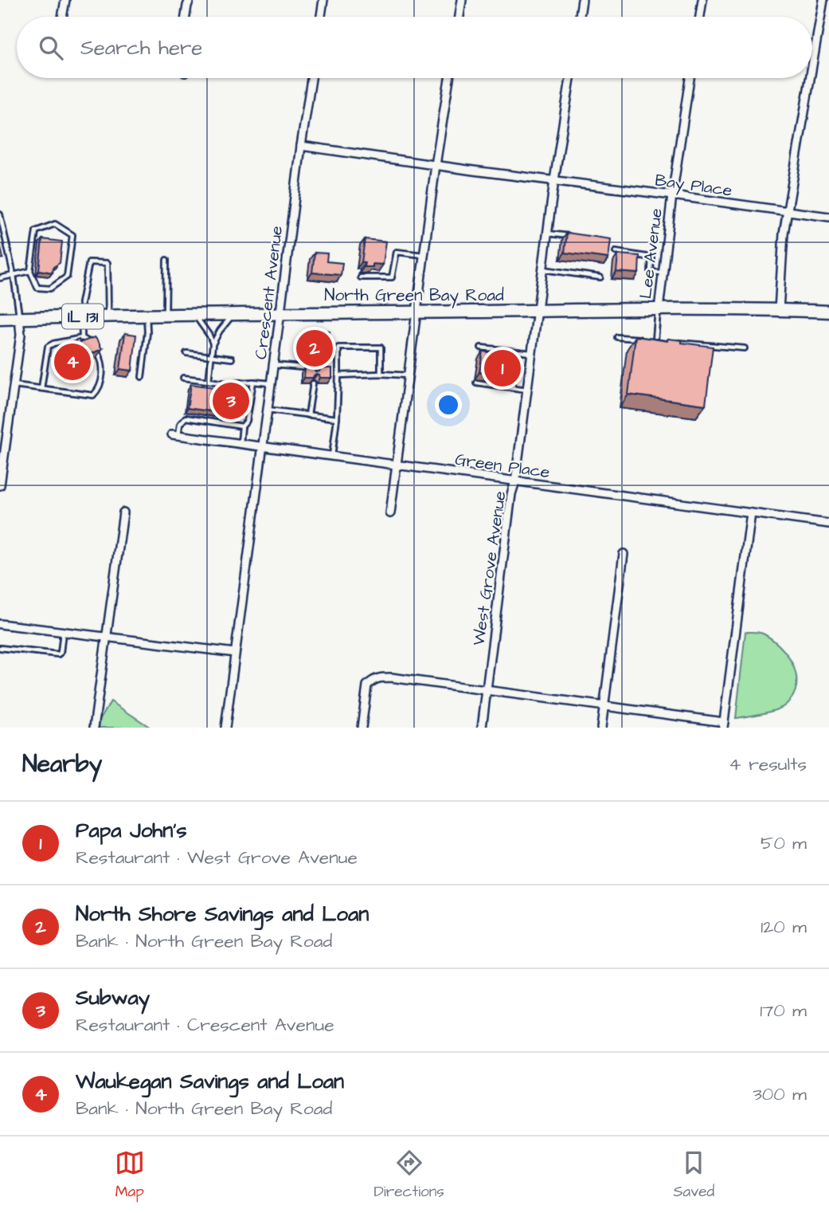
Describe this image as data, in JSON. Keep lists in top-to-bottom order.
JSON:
{
  "streets": {
    "main road": ["North Green Bay Road", "IL 131"],
    "street": [
      "Bay Place",
      "Lee Avenue",
      "Crescent Avenue",
      "Green Place",
      "West Grove Avenue"
    ]
  },
  "crossings": [
    ["Bay Place", "Lee Avenue"],
    ["Bay Place", "West Grove Avenue"],
    ["Lee Avenue", "North Green Bay Road"],
    ["Crescent Avenue", "North Green Bay Road"],
    ["Crescent Avenue", "Green Place"],
    ["North Green Bay Road", "West Grove Avenue"],
    ["Green Place", "West Grove Avenue"]
  ],
  "page": {
    "search": "Search here",
    "pins": [
      "2",
      "4",
      "1",
      "3"
    ],
    "heading": ["Nearby", "4 results"],
    "list": [
      {
        "mark": "1",
        "name": "Papa John's",
        "note": "Restaurant · West Grove Avenue",
        "value": "50 m"
      },
      {
        "mark": "2",
        "name": "North Shore Savings and Loan",
        "note": "Bank · North Green Bay Road",
        "value": "120 m"
      },
      {
        "mark": "3",
        "name": "Subway",
        "note": "Restaurant · Crescent Avenue",
        "value": "170 m"
      },
      {
        "mark": "4",
        "name": "Waukegan Savings and Loan",
        "note": "Bank · North Green Bay Road",
        "value": "300 m"
      }
    ],
    "nav": ["Map", "Directions", "Saved"]
  }
}
